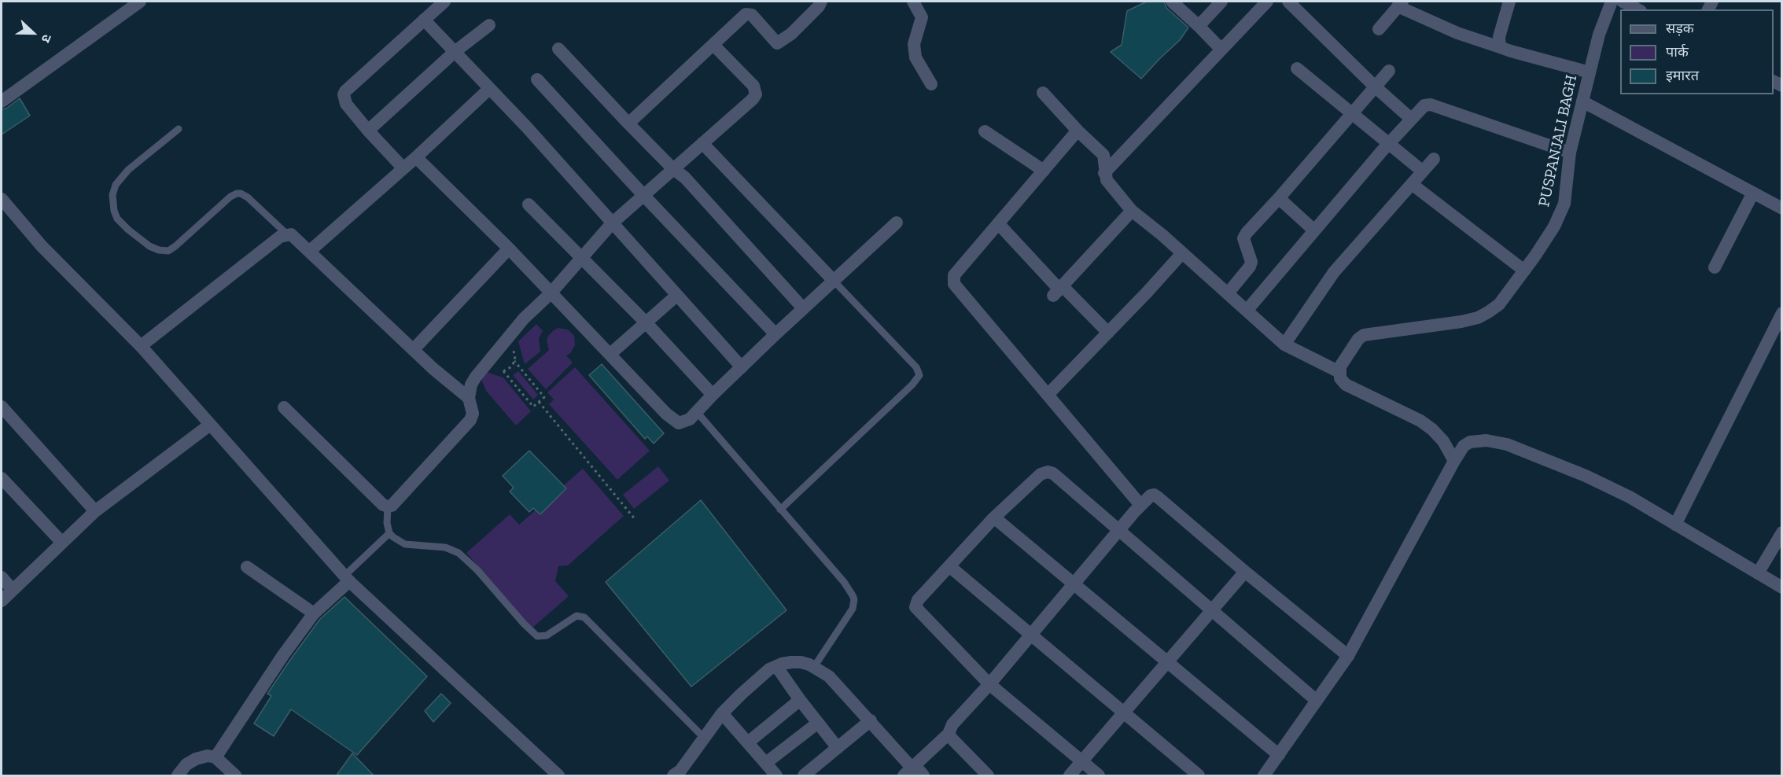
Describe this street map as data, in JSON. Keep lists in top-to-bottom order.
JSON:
{
  "streets": {
    "street": ["PUSPANJALI BAGH"]
  },
  "legend": ["सड़क", "पार्क", "इमारत"],
  "north": "right"
}
